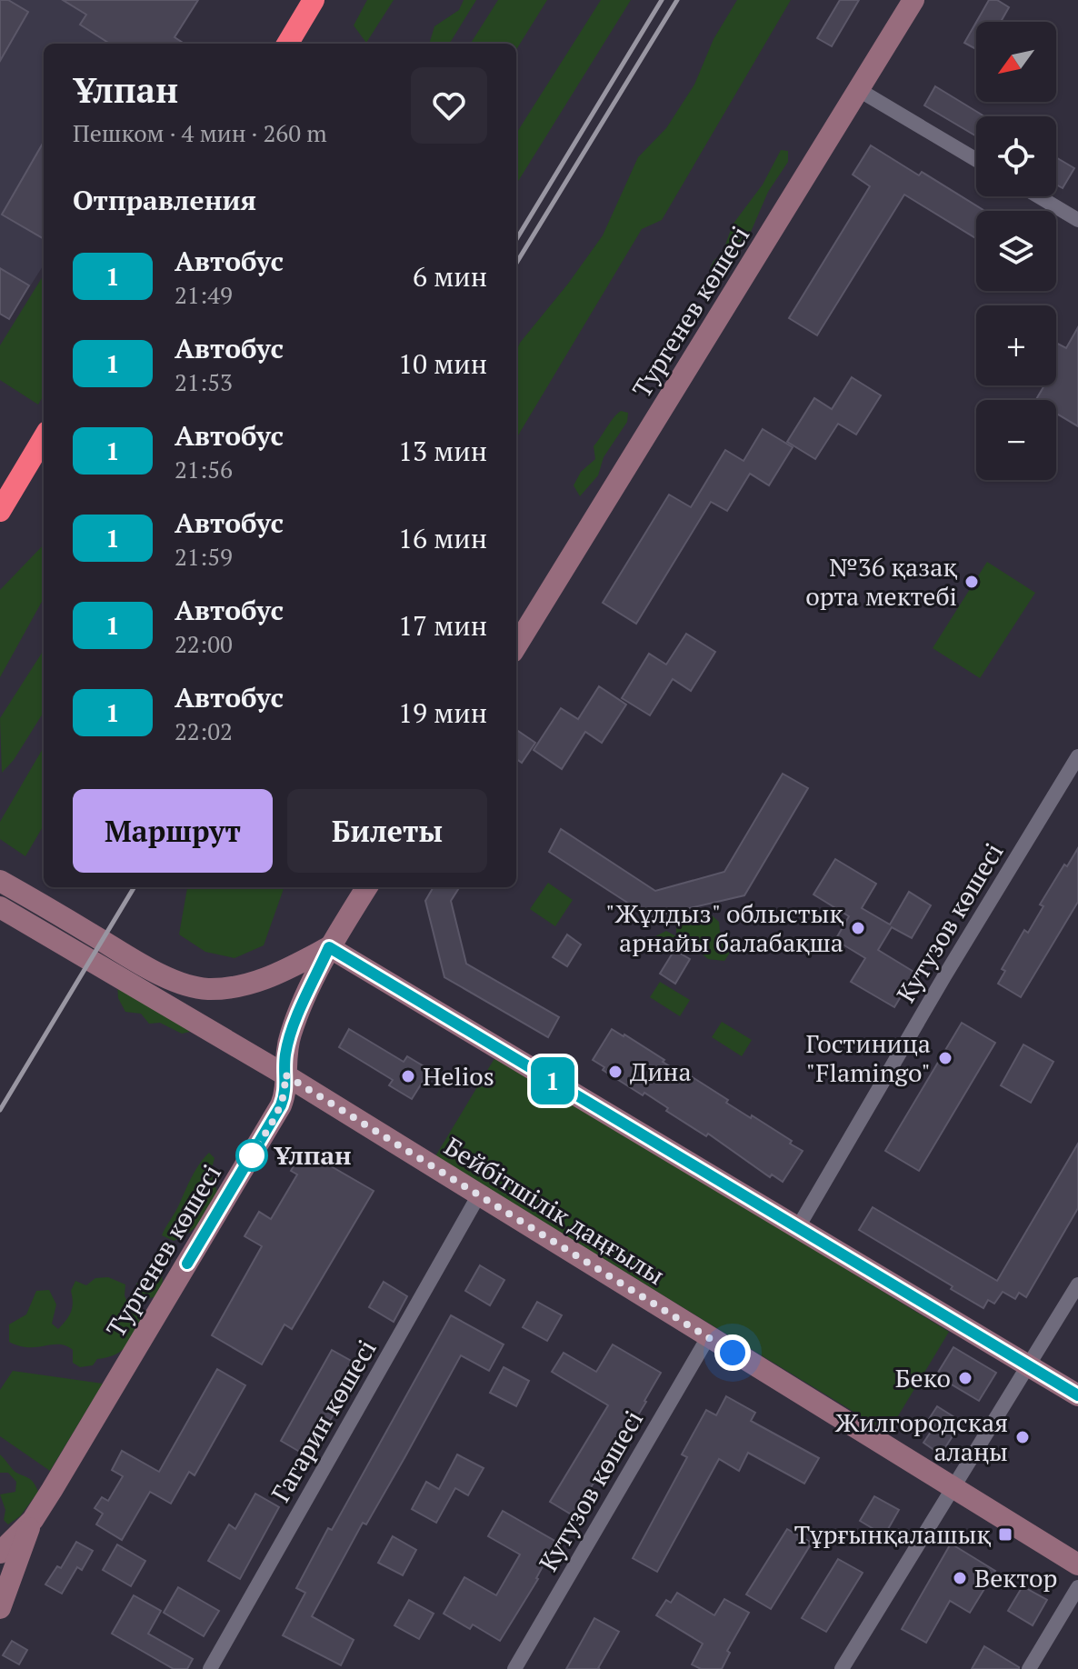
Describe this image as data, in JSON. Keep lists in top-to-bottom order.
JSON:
{
  "streets": {
    "main road": ["Тургенев көшесі", "Бейбітшілік даңғылы"],
    "street": ["Кутузов көшесі", "Гагарин көшесі"]
  },
  "crossings": [
    ["Тургенев көшесі", "Бейбітшілік даңғылы"],
    ["Кутузов көшесі", "Бейбітшілік даңғылы"],
    ["Бейбітшілік даңғылы", "Гагарин көшесі"]
  ],
  "places": {
    "other": [
      "№36 қазақ орта мектебі",
      "\"Жұлдыз\" облыстық арнайы балабақша",
      "Гостиница \"Flamingo\"",
      "Дина",
      "Helios",
      "Ұлпан",
      "Беко",
      "Жилгородская алаңы",
      "Вектор"
    ],
    "transit": ["Тұрғынқалашық"]
  },
  "lines": ["bus line 1"],
  "north": "bottom left",
  "page": {
    "on_map": "1",
    "map_buttons": ["+", "−"],
    "heading": [
      ["Ұлпан", "Пешком · 4 мин · 260 m"],
      "Отправления"
    ],
    "list": [
      {
        "mark": "1",
        "name": "Автобус",
        "note": "21:49",
        "value": "6 мин"
      },
      {
        "mark": "1",
        "name": "Автобус",
        "note": "21:53",
        "value": "10 мин"
      },
      {
        "mark": "1",
        "name": "Автобус",
        "note": "21:56",
        "value": "13 мин"
      },
      {
        "mark": "1",
        "name": "Автобус",
        "note": "21:59",
        "value": "16 мин"
      },
      {
        "mark": "1",
        "name": "Автобус",
        "note": "22:00",
        "value": "17 мин"
      },
      {
        "mark": "1",
        "name": "Автобус",
        "note": "22:02",
        "value": "19 мин"
      }
    ],
    "buttons": ["Маршрут", "Билеты"]
  }
}
